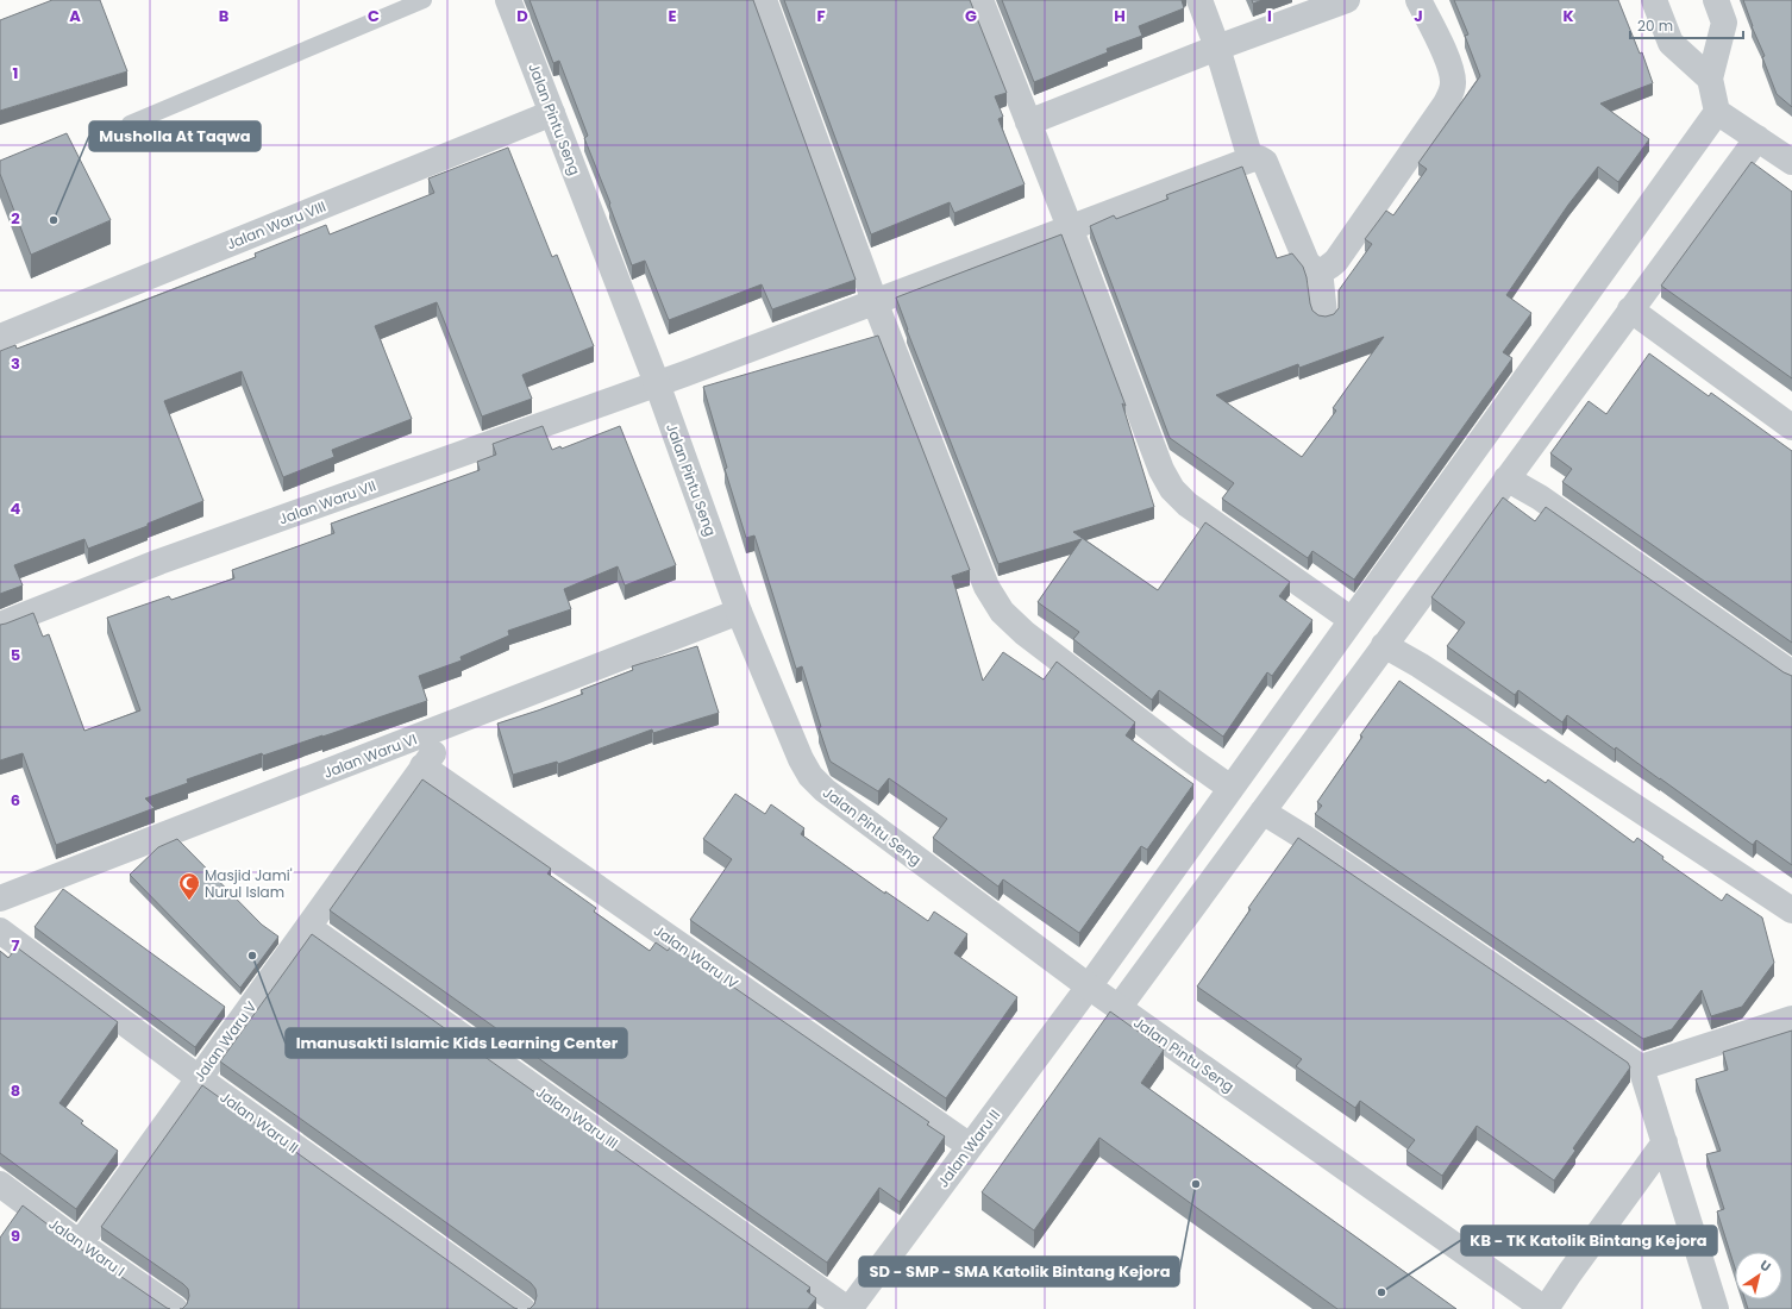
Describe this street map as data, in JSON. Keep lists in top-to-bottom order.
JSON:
{
  "streets": {
    "street": [
      "Jalan Pintu Seng",
      "Jalan Waru VIII",
      "Jalan Waru VII",
      "Jalan Waru VI",
      "Jalan Waru IV",
      "Jalan Waru V",
      "Jalan Waru III",
      "Jalan Waru II",
      "Jalan Waru I"
    ]
  },
  "crossings": [
    ["Jalan Pintu Seng", "Jalan Waru VIII"],
    ["Jalan Pintu Seng", "Jalan Waru VII"],
    ["Jalan Pintu Seng", "Jalan Waru VI"],
    ["Jalan Pintu Seng", "Jalan Waru II"],
    ["Jalan Waru VI", "Jalan Waru V"],
    ["Jalan Waru IV", "Jalan Waru V"],
    ["Jalan Waru IV", "Jalan Waru II"],
    ["Jalan Waru V", "Jalan Waru III"],
    ["Jalan Waru V", "Jalan Waru II"],
    ["Jalan Waru V", "Jalan Waru I"],
    ["Jalan Waru III", "Jalan Waru II"]
  ],
  "places": {
    "other": [
      "Musholla At Taqwa",
      "Imanusakti Islamic Kids Learning Center",
      "SD - SMP - SMA Katolik Bintang Kejora",
      "KB - TK Katolik Bintang Kejora"
    ],
    "mosque": ["Masjid Jami' Nurul Islam"]
  },
  "scale_bar": "20 m",
  "north": "top right",
  "grid": {
    "columns": [
      "A",
      "B",
      "C",
      "D",
      "E",
      "F",
      "G",
      "H",
      "I",
      "J",
      "K"
    ],
    "rows": [
      "1",
      "2",
      "3",
      "4",
      "5",
      "6",
      "7",
      "8",
      "9"
    ]
  }
}
